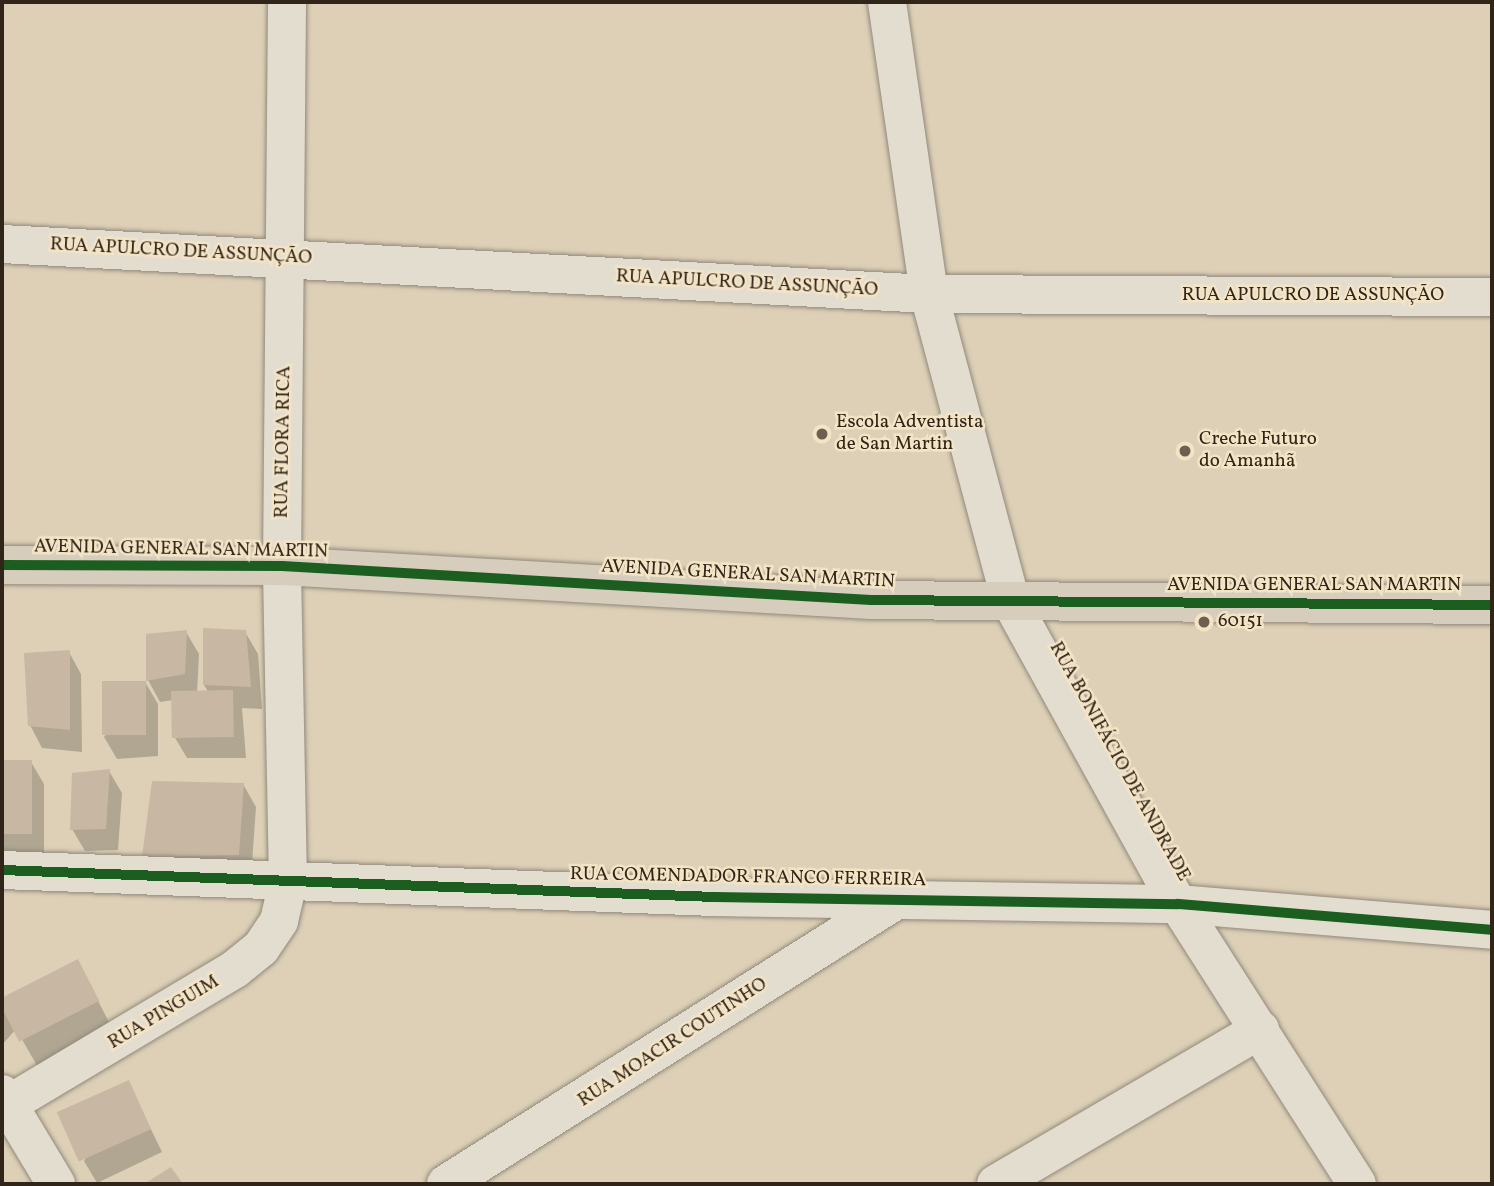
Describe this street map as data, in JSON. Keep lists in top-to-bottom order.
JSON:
{
  "streets": {
    "main road": ["AVENIDA GENERAL SAN MARTIN"],
    "street": [
      "RUA APULCRO DE ASSUNÇÃO",
      "RUA FLORA RICA",
      "RUA BONIFÁCIO DE ANDRADE",
      "RUA COMENDADOR FRANCO FERREIRA",
      "RUA PINGUIM",
      "RUA MOACIR COUTINHO"
    ]
  },
  "crossings": [
    ["RUA APULCRO DE ASSUNÇÃO", "RUA FLORA RICA"],
    ["RUA APULCRO DE ASSUNÇÃO", "RUA BONIFÁCIO DE ANDRADE"],
    ["RUA FLORA RICA", "AVENIDA GENERAL SAN MARTIN"],
    ["RUA FLORA RICA", "RUA COMENDADOR FRANCO FERREIRA"],
    ["RUA FLORA RICA", "RUA PINGUIM"],
    ["AVENIDA GENERAL SAN MARTIN", "RUA BONIFÁCIO DE ANDRADE"],
    ["RUA BONIFÁCIO DE ANDRADE", "RUA COMENDADOR FRANCO FERREIRA"],
    ["RUA COMENDADOR FRANCO FERREIRA", "RUA PINGUIM"],
    ["RUA COMENDADOR FRANCO FERREIRA", "RUA MOACIR COUTINHO"]
  ],
  "places": ["Escola Adventista de San Martin", "Creche Futuro do Amanhã", "60151"]
}
